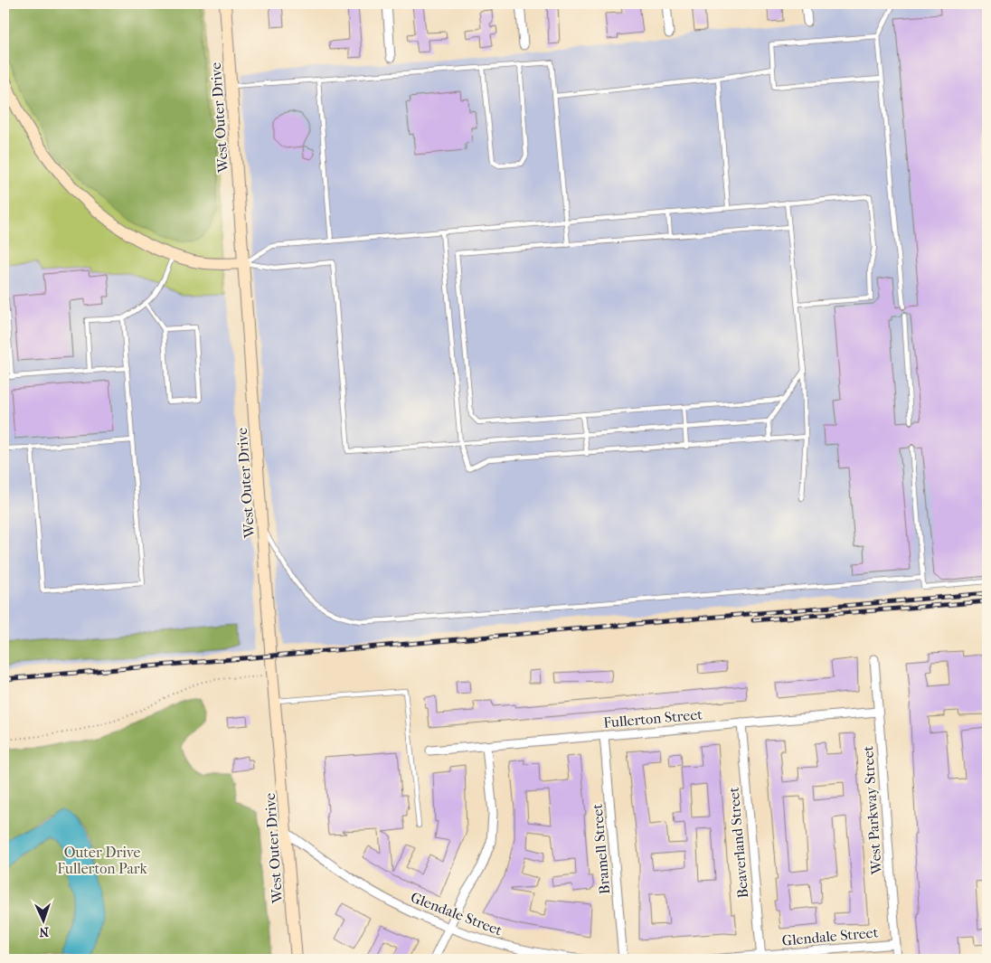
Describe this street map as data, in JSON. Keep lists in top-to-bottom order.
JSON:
{
  "streets": {
    "main road": ["West Outer Drive"],
    "street": [
      "Fullerton Street",
      "West Parkway Street",
      "Beaverland Street",
      "Bramell Street",
      "Glendale Street"
    ]
  },
  "crossings": [
    ["West Outer Drive", "Glendale Street"],
    ["Fullerton Street", "West Parkway Street"],
    ["Fullerton Street", "Beaverland Street"],
    ["Fullerton Street", "Bramell Street"],
    ["West Parkway Street", "Glendale Street"],
    ["Beaverland Street", "Glendale Street"]
  ],
  "parks": ["Outer Drive Fullerton Park"],
  "north": "bottom"
}
